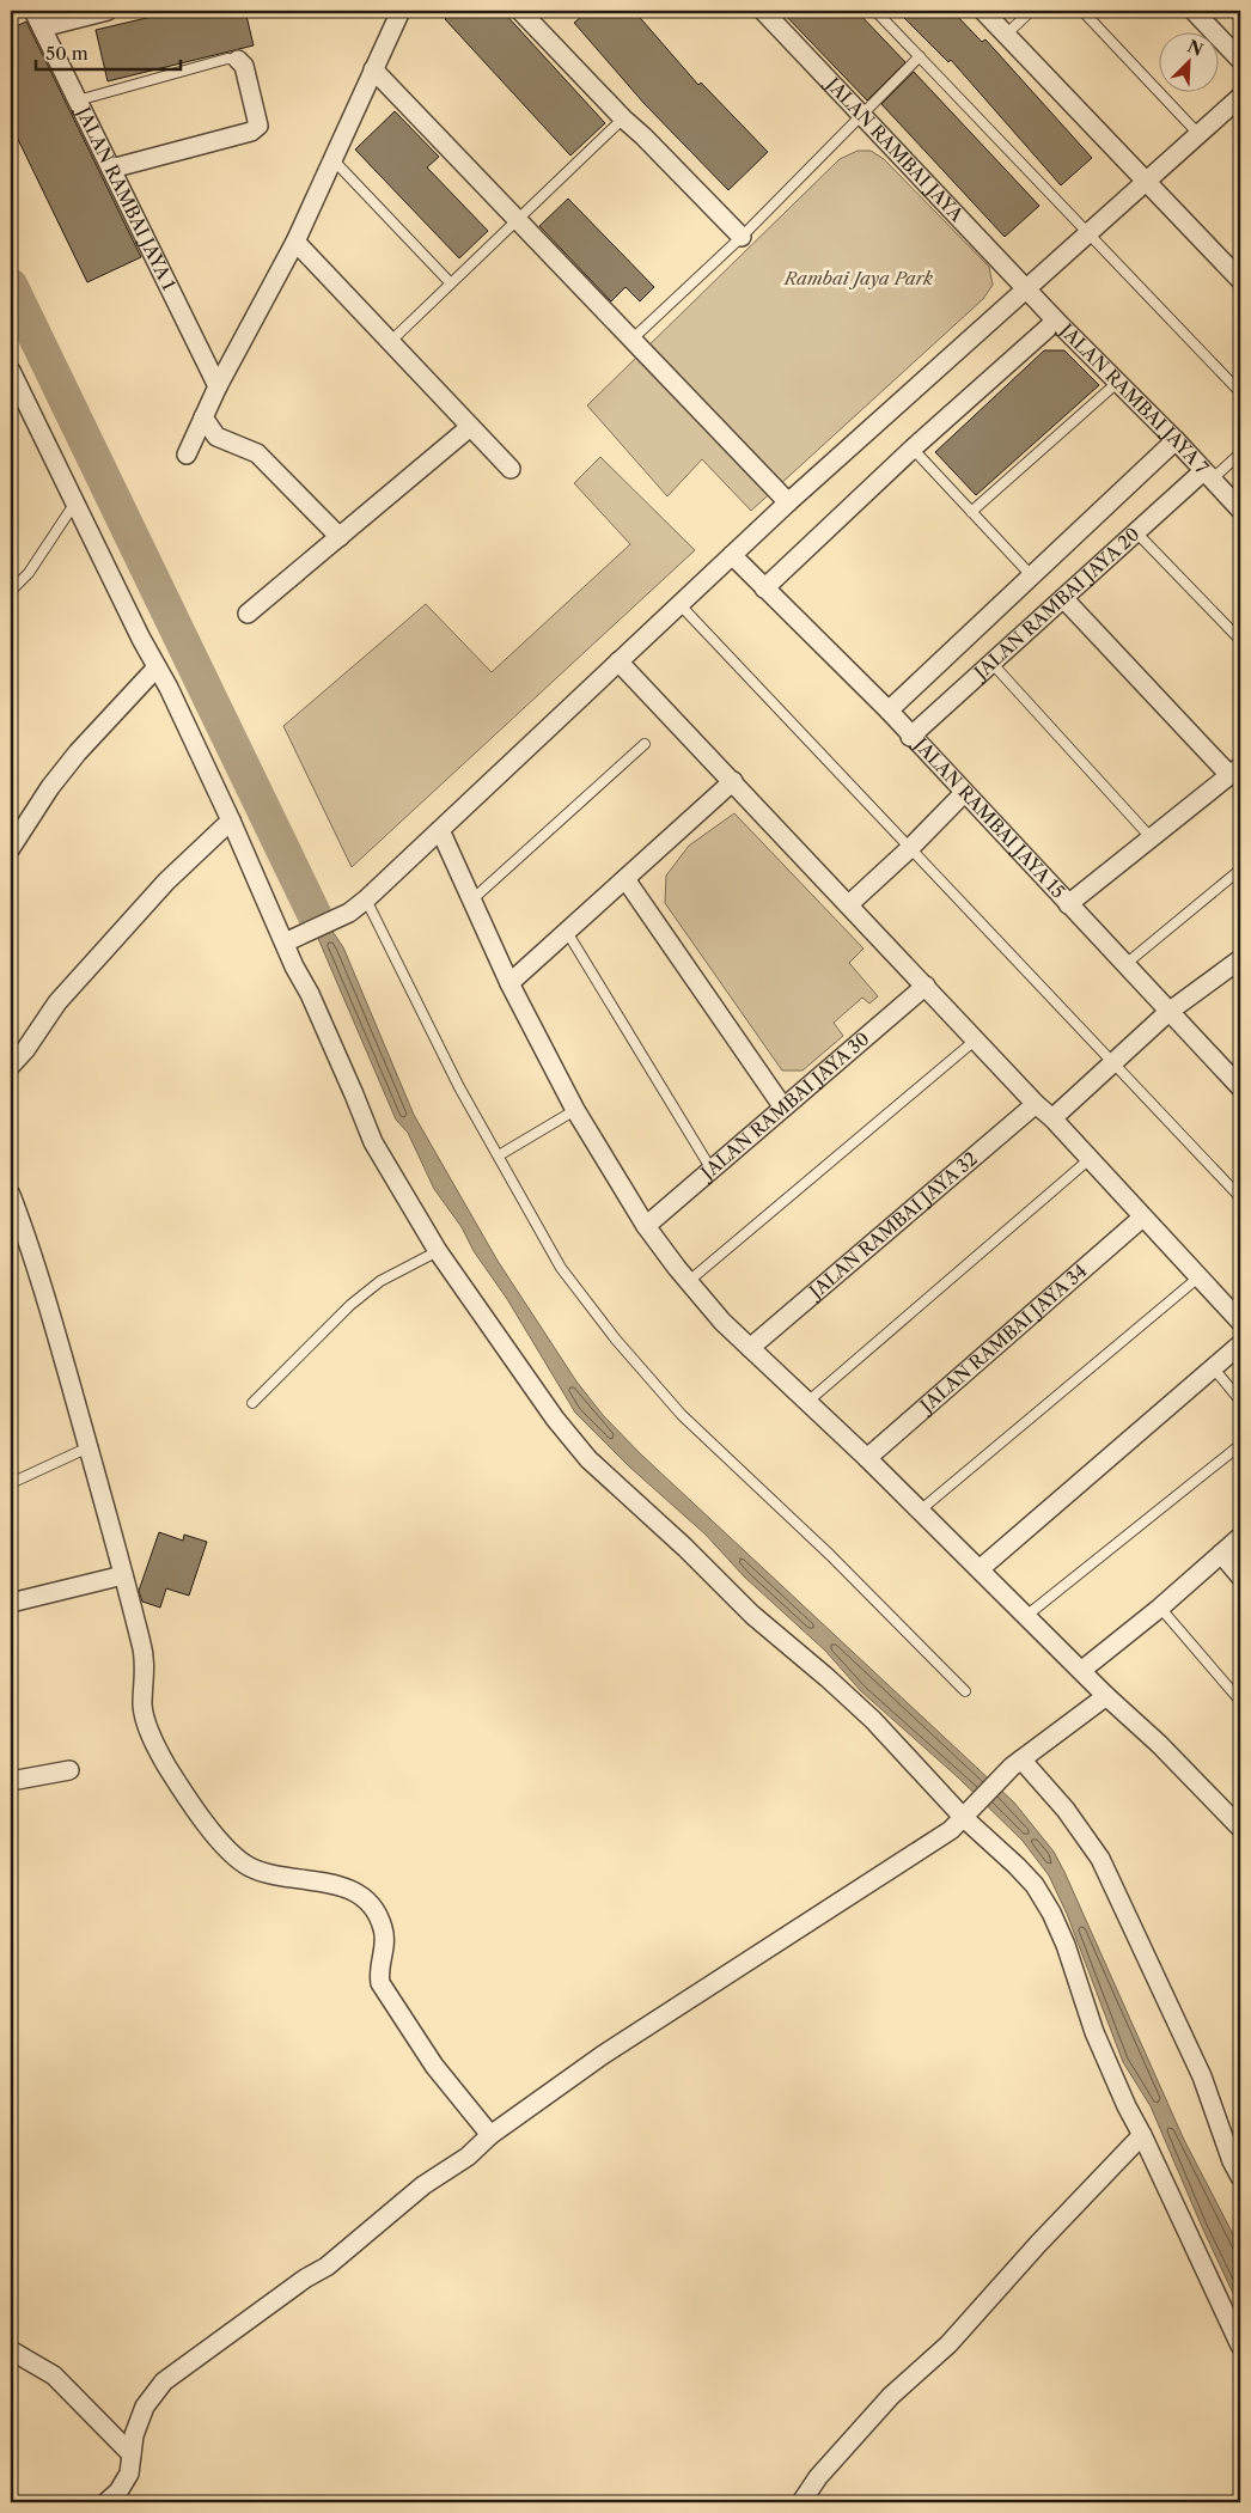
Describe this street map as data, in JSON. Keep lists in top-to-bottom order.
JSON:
{
  "streets": {
    "street": [
      "JALAN RAMBAI JAYA",
      "JALAN RAMBAI JAYA 1",
      "JALAN RAMBAI JAYA 7",
      "JALAN RAMBAI JAYA 20",
      "JALAN RAMBAI JAYA 15",
      "JALAN RAMBAI JAYA 30",
      "JALAN RAMBAI JAYA 32",
      "JALAN RAMBAI JAYA 34"
    ]
  },
  "crossings": [
    ["JALAN RAMBAI JAYA", "JALAN RAMBAI JAYA 7"],
    ["JALAN RAMBAI JAYA 7", "JALAN RAMBAI JAYA 20"],
    ["JALAN RAMBAI JAYA 20", "JALAN RAMBAI JAYA 15"]
  ],
  "parks": ["Rambai Jaya Park"],
  "scale_bar": "50 m",
  "north": "top right"
}
